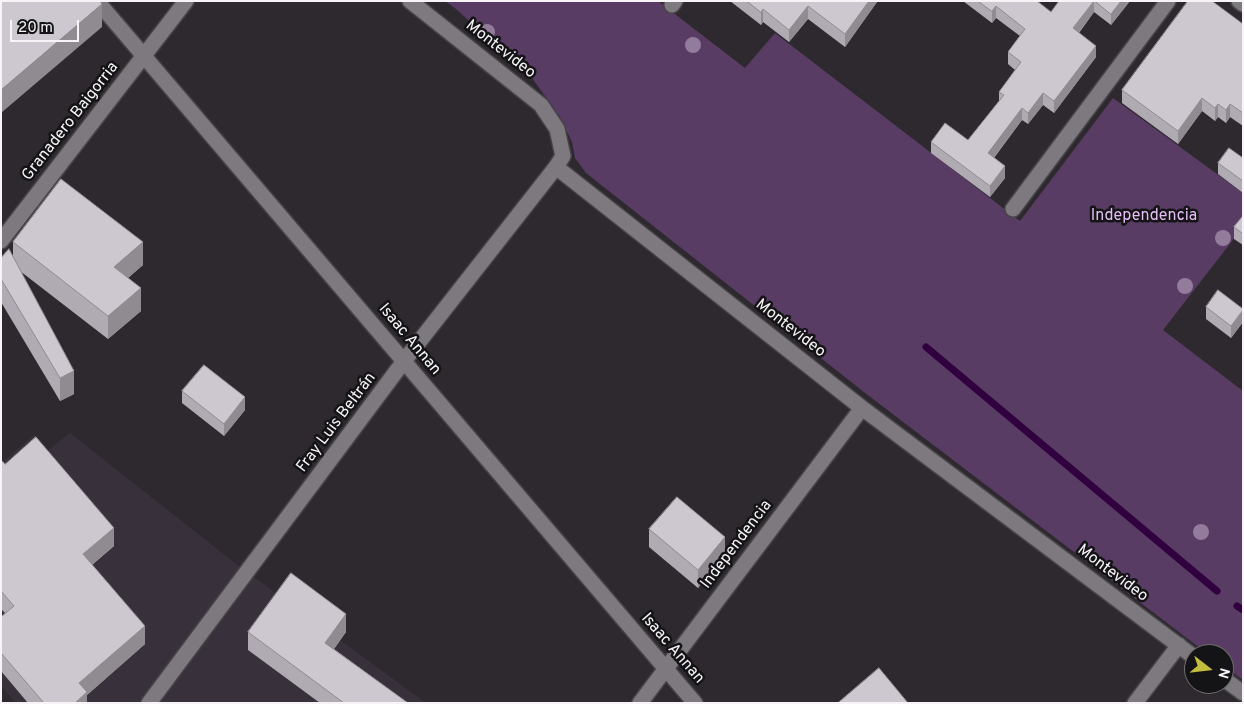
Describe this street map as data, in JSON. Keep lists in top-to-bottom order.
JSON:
{
  "streets": {
    "street": [
      "Montevideo",
      "Granadero Baigorria",
      "Isaac Annan",
      "Fray Luis Beltrán",
      "Independencia"
    ]
  },
  "crossings": [
    ["Montevideo", "Fray Luis Beltrán"],
    ["Montevideo", "Independencia"],
    ["Granadero Baigorria", "Isaac Annan"],
    ["Isaac Annan", "Fray Luis Beltrán"],
    ["Isaac Annan", "Independencia"]
  ],
  "parks": ["Independencia"],
  "scale_bar": "20 m",
  "north": "right"
}
